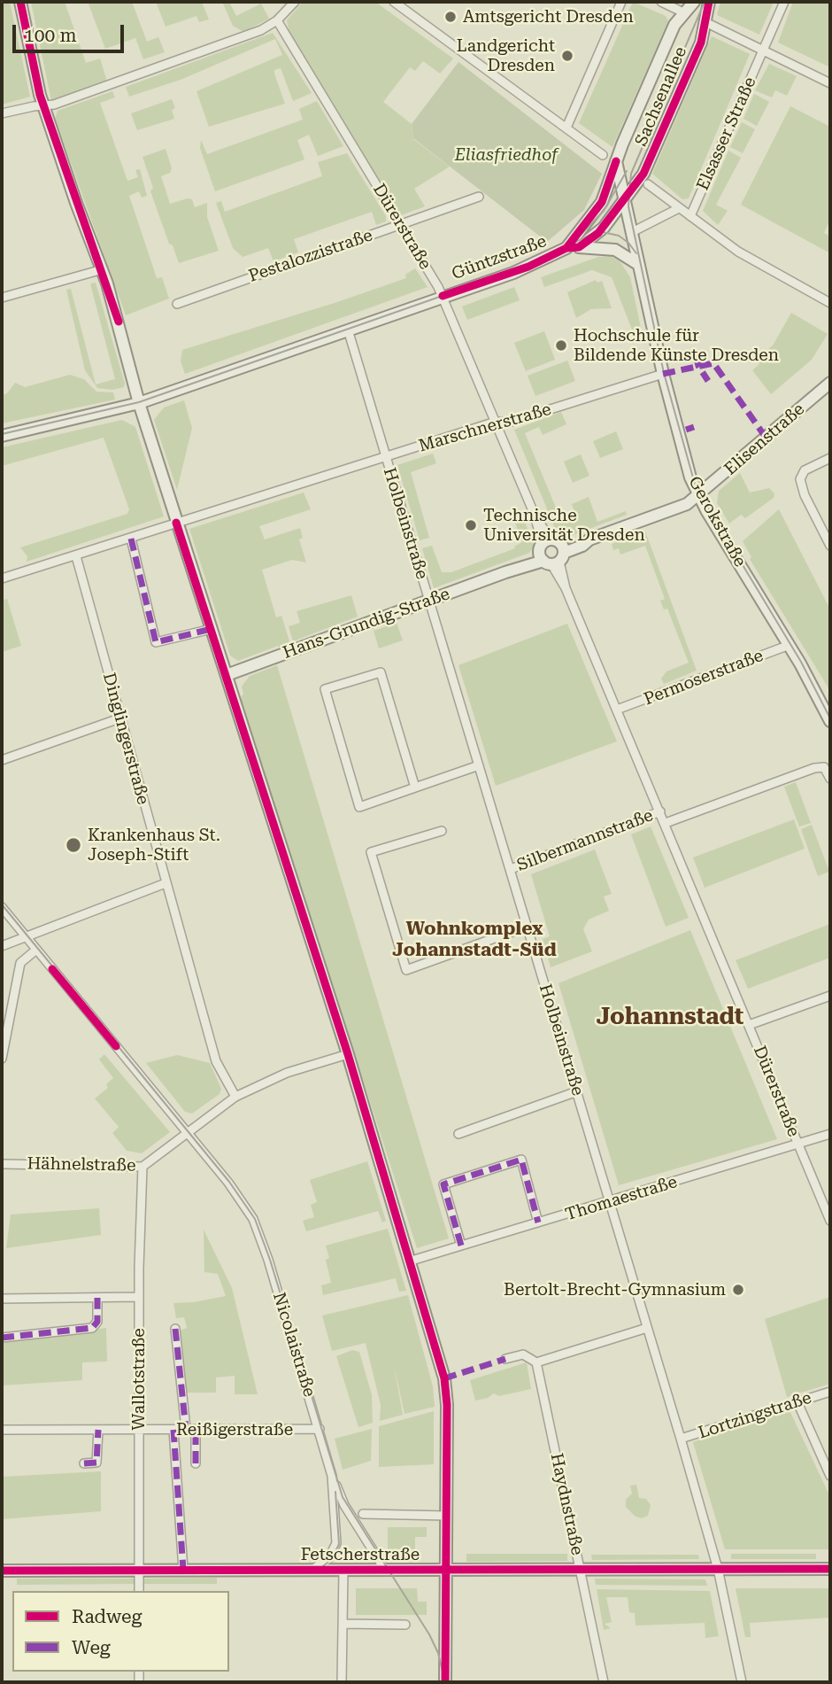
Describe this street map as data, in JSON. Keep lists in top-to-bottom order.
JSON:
{
  "streets": {
    "main road": [
      "Sachsenallee",
      "Güntzstraße",
      "Elisenstraße",
      "Gerokstraße",
      "Hans-Grundig-Straße",
      "Fetscherstraße"
    ],
    "street": [
      "Elsasser Straße",
      "Dürerstraße",
      "Pestalozzistraße",
      "Marschnerstraße",
      "Holbeinstraße",
      "Permoserstraße",
      "Dinglingerstraße",
      "Silbermannstraße",
      "Hähnelstraße",
      "Thomaestraße",
      "Nicolaistraße",
      "Wallotstraße",
      "Lortzingstraße",
      "Reißigerstraße",
      "Haydnstraße"
    ]
  },
  "crossings": [
    ["Sachsenallee", "Güntzstraße"],
    ["Sachsenallee", "Gerokstraße"],
    ["Dürerstraße", "Pestalozzistraße"],
    ["Dürerstraße", "Güntzstraße"],
    ["Dürerstraße", "Marschnerstraße"],
    ["Dürerstraße", "Hans-Grundig-Straße"],
    ["Dürerstraße", "Permoserstraße"],
    ["Dürerstraße", "Silbermannstraße"],
    ["Dürerstraße", "Thomaestraße"],
    ["Güntzstraße", "Gerokstraße"],
    ["Güntzstraße", "Holbeinstraße"],
    ["Marschnerstraße", "Gerokstraße"],
    ["Marschnerstraße", "Holbeinstraße"],
    ["Marschnerstraße", "Dinglingerstraße"],
    ["Elisenstraße", "Gerokstraße"],
    ["Elisenstraße", "Hans-Grundig-Straße"],
    ["Gerokstraße", "Hans-Grundig-Straße"],
    ["Gerokstraße", "Permoserstraße"],
    ["Holbeinstraße", "Hans-Grundig-Straße"],
    ["Holbeinstraße", "Silbermannstraße"],
    ["Holbeinstraße", "Thomaestraße"],
    ["Holbeinstraße", "Lortzingstraße"],
    ["Holbeinstraße", "Fetscherstraße"],
    ["Dinglingerstraße", "Hähnelstraße"],
    ["Hähnelstraße", "Nicolaistraße"],
    ["Hähnelstraße", "Wallotstraße"],
    ["Nicolaistraße", "Reißigerstraße"],
    ["Nicolaistraße", "Fetscherstraße"],
    ["Wallotstraße", "Reißigerstraße"],
    ["Wallotstraße", "Fetscherstraße"],
    ["Haydnstraße", "Fetscherstraße"]
  ],
  "districts": ["Wohnkomplex Johannstadt-Süd", "Johannstadt"],
  "parks": ["Eliasfriedhof"],
  "places": [
    "Amtsgericht Dresden",
    "Landgericht Dresden",
    "Hochschule für Bildende Künste Dresden",
    "Technische Universität Dresden",
    "Krankenhaus St. Joseph-Stift",
    "Bertolt-Brecht-Gymnasium"
  ],
  "legend": ["Radweg", "Weg"],
  "scale_bar": "100 m"
}
